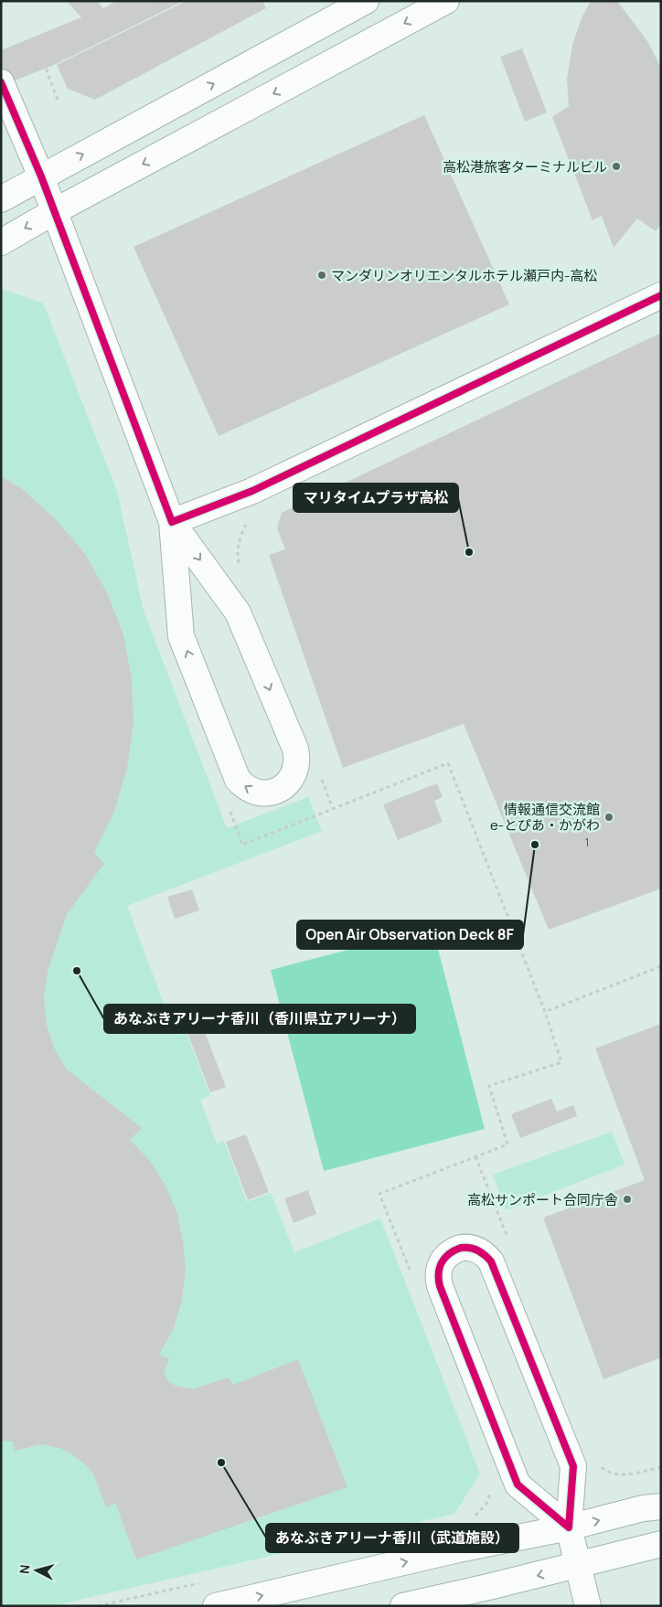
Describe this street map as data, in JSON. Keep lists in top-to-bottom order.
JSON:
{
  "places": [
    "高松港旅客ターミナルビル",
    "マンダリンオリエンタルホテル瀬戸内-高松",
    "マリタイムプラザ高松",
    "情報通信交流館 e-とぴあ・かがわ",
    "Open Air Observation Deck 8F",
    "あなぶきアリーナ香川（香川県立アリーナ）",
    "高松サンポート合同庁舎",
    "あなぶきアリーナ香川（武道施設）"
  ],
  "house_numbers": ["1"],
  "north": "left"
}
